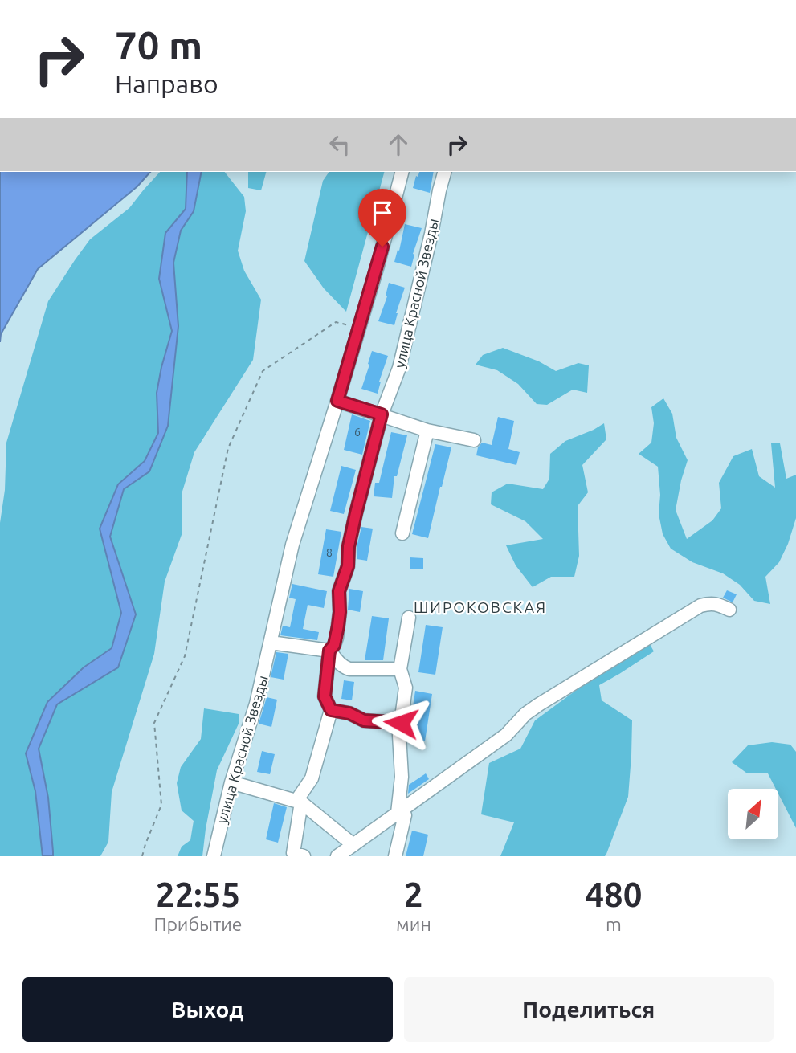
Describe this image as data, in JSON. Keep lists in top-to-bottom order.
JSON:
{
  "streets": {
    "street": ["улица Красной Звезды"]
  },
  "districts": ["ШИРОКОВСКАЯ"],
  "house_numbers": ["6", "8"],
  "north": "top right",
  "page": {
    "turn": ["70 m", "Направо"],
    "eta": [
      "22:55",
      "Прибытие",
      "2",
      "мин",
      "480",
      "m"
    ],
    "buttons": ["Выход", "Поделиться"]
  }
}
